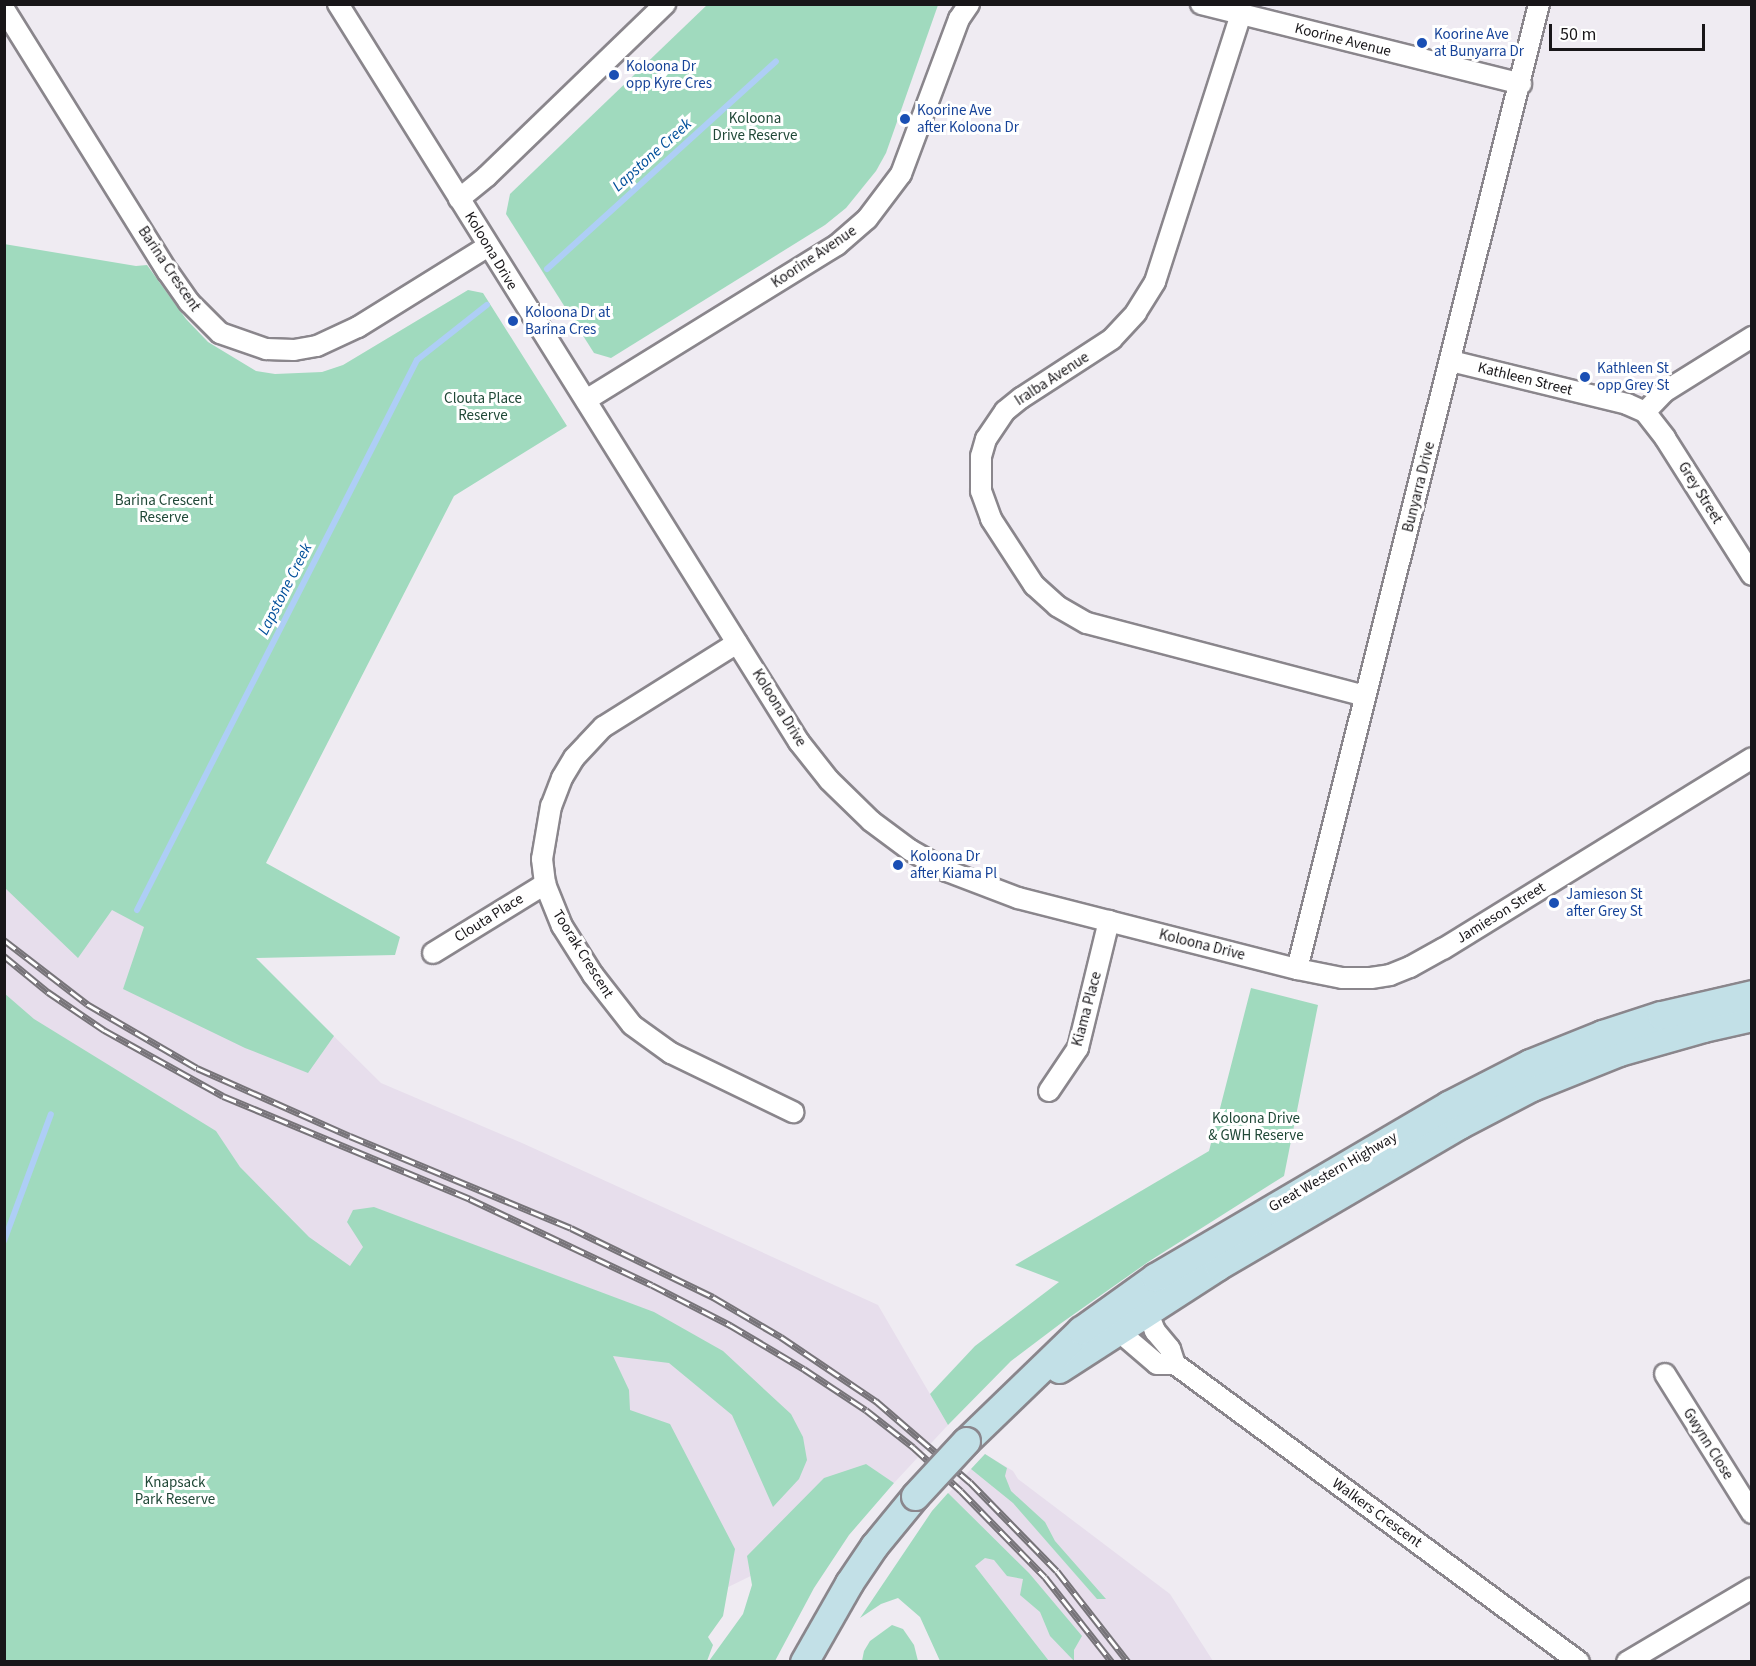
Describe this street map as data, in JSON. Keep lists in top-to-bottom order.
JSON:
{
  "streets": {
    "main road": ["Great Western Highway"],
    "street": [
      "Koorine Avenue",
      "Koloona Drive",
      "Barina Crescent",
      "Iralba Avenue",
      "Kathleen Street",
      "Bunyarra Drive",
      "Grey Street",
      "Jamieson Street",
      "Clouta Place",
      "Toorak Crescent",
      "Kiama Place",
      "Gwynn Close",
      "Walkers Crescent"
    ]
  },
  "crossings": [
    ["Koorine Avenue", "Koloona Drive"],
    ["Koorine Avenue", "Iralba Avenue"],
    ["Koorine Avenue", "Bunyarra Drive"],
    ["Koloona Drive", "Barina Crescent"],
    ["Koloona Drive", "Bunyarra Drive"],
    ["Koloona Drive", "Jamieson Street"],
    ["Koloona Drive", "Toorak Crescent"],
    ["Koloona Drive", "Kiama Place"],
    ["Iralba Avenue", "Bunyarra Drive"],
    ["Kathleen Street", "Bunyarra Drive"],
    ["Kathleen Street", "Grey Street"],
    ["Bunyarra Drive", "Jamieson Street"],
    ["Clouta Place", "Toorak Crescent"],
    ["Great Western Highway", "Walkers Crescent"]
  ],
  "water": ["Lapstone Creek"],
  "parks": [
    "Koloona Drive Reserve",
    "Clouta Place Reserve",
    "Barina Crescent Reserve",
    "Koloona Drive & GWH Reserve",
    "Knapsack Park Reserve"
  ],
  "places": [
    "Koorine Ave at Bunyarra Dr",
    "Koloona Dr opp Kyre Cres",
    "Koorine Ave after Koloona Dr",
    "Koloona Dr at Barina Cres",
    "Kathleen St opp Grey St",
    "Koloona Dr after Kiama Pl",
    "Jamieson St after Grey St"
  ],
  "scale_bar": "50 m"
}
